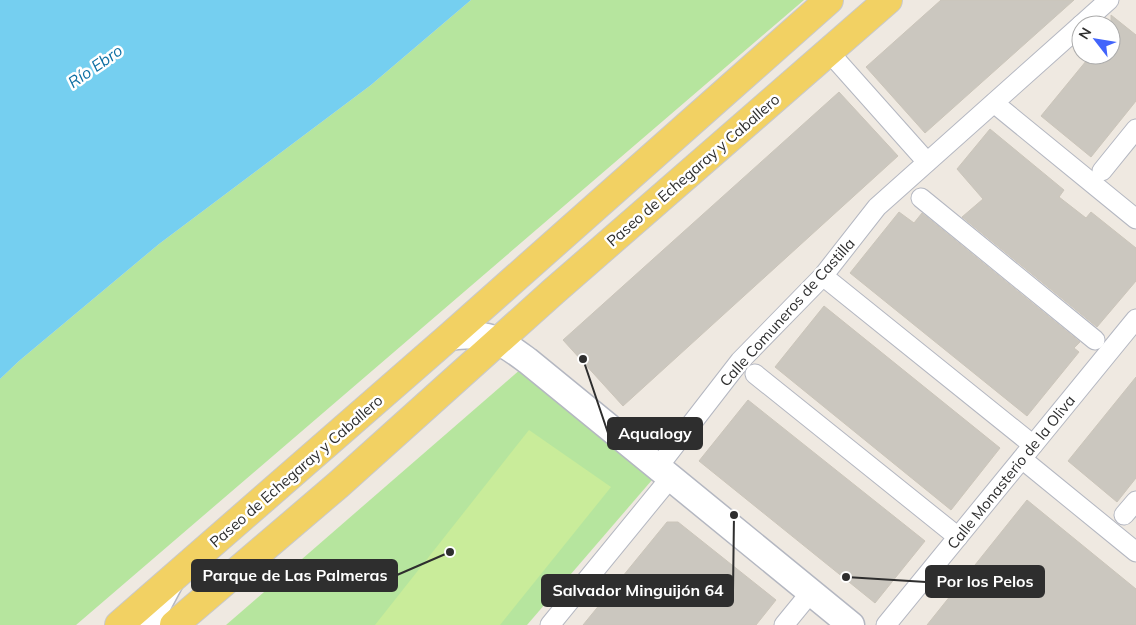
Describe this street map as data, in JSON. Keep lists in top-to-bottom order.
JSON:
{
  "streets": {
    "main road": ["Paseo de Echegaray y Caballero"],
    "street": ["Calle Comuneros de Castilla", "Calle Monasterio de la Oliva"]
  },
  "water": ["Río Ebro"],
  "places": [
    "Aqualogy",
    "Salvador Minguijón 64",
    "Parque de Las Palmeras",
    "Por los Pelos"
  ],
  "north": "top left"
}
